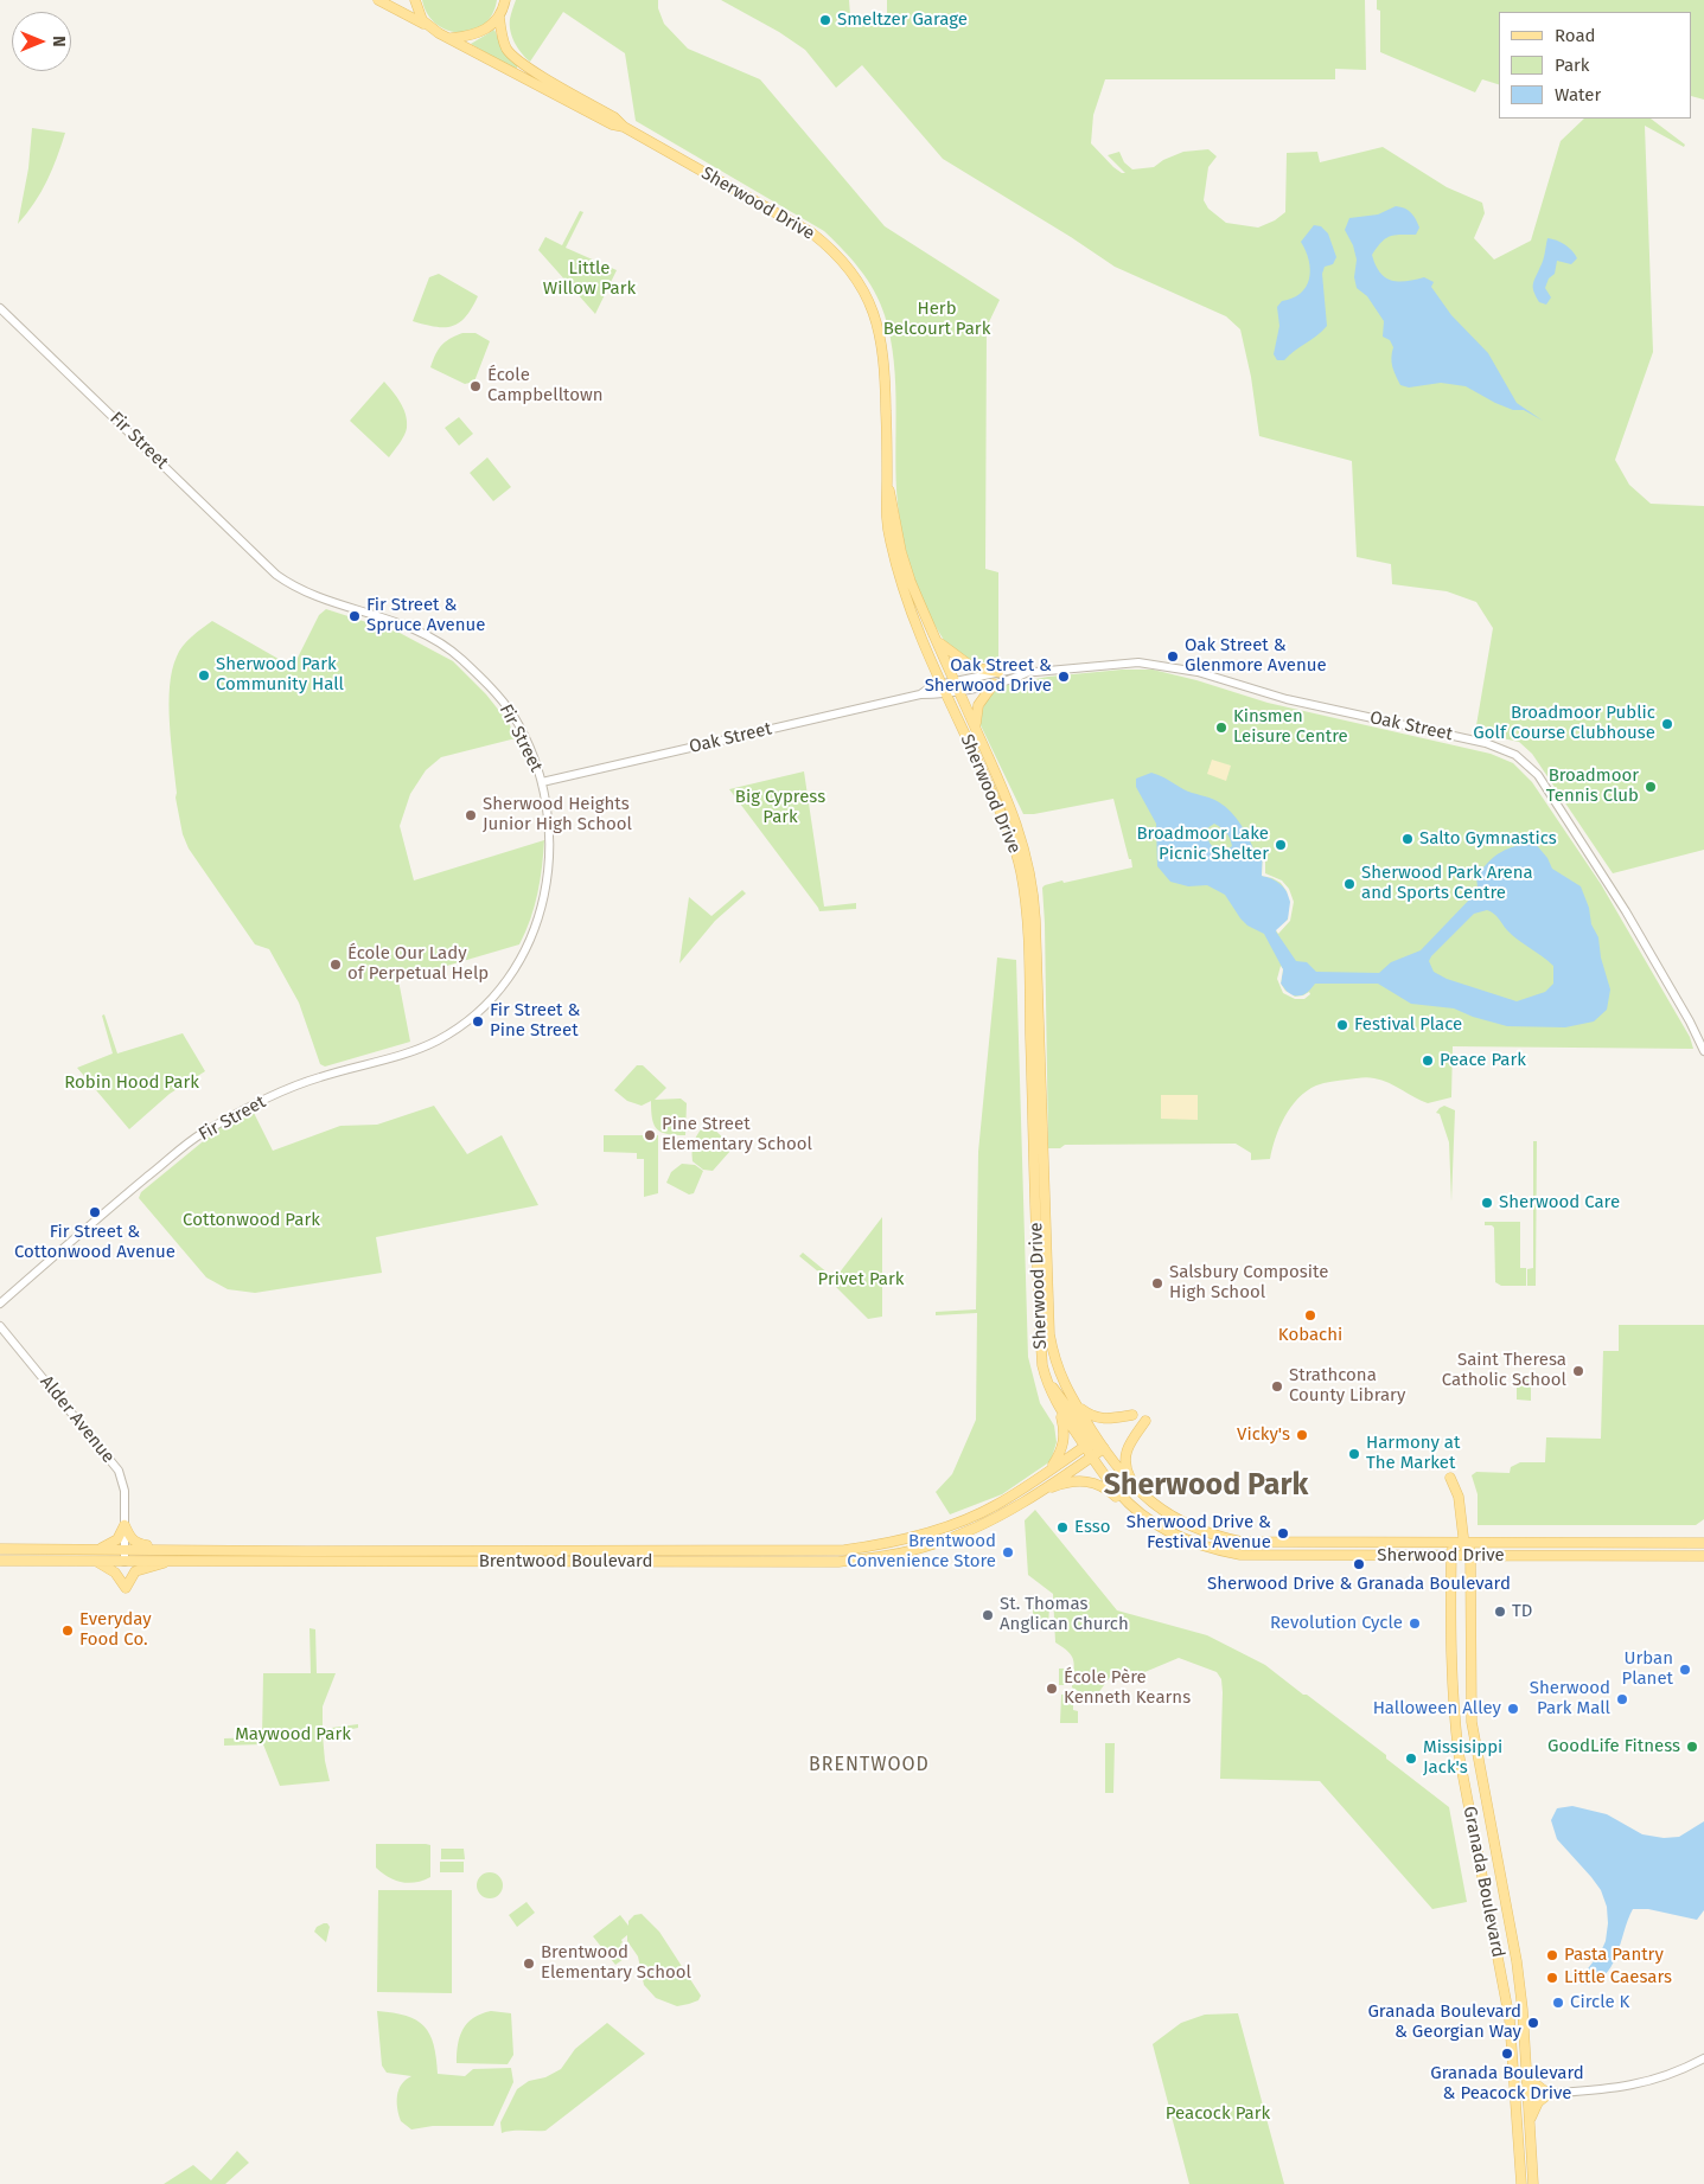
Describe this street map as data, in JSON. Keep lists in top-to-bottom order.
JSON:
{
  "streets": {
    "main road": ["Sherwood Drive", "Brentwood Boulevard", "Granada Boulevard"],
    "street": ["Fir Street", "Oak Street", "Alder Avenue"]
  },
  "crossings": [
    ["Sherwood Drive", "Oak Street"],
    ["Sherwood Drive", "Brentwood Boulevard"],
    ["Sherwood Drive", "Granada Boulevard"],
    ["Fir Street", "Oak Street"],
    ["Alder Avenue", "Brentwood Boulevard"]
  ],
  "districts": ["Sherwood Park", "BRENTWOOD"],
  "parks": [
    "Little Willow Park",
    "Herb Belcourt Park",
    "Big Cypress Park",
    "Robin Hood Park",
    "Cottonwood Park",
    "Privet Park",
    "Maywood Park",
    "Peacock Park"
  ],
  "places": [
    "Smeltzer Garage",
    "École Campbelltown",
    "Fir Street & Spruce Avenue",
    "Oak Street & Glenmore Avenue",
    "Sherwood Park Community Hall",
    "Oak Street & Sherwood Drive",
    "Broadmoor Public Golf Course Clubhouse",
    "Kinsmen Leisure Centre",
    "Broadmoor Tennis Club",
    "Sherwood Heights Junior High School",
    "Salto Gymnastics",
    "Broadmoor Lake Picnic Shelter",
    "Sherwood Park Arena and Sports Centre",
    "École Our Lady of Perpetual Help",
    "Fir Street & Pine Street",
    "Festival Place",
    "Peace Park",
    "Pine Street Elementary School",
    "Sherwood Care",
    "Fir Street & Cottonwood Avenue",
    "Salsbury Composite High School",
    "Kobachi",
    "Saint Theresa Catholic School",
    "Strathcona County Library",
    "Vicky's",
    "Harmony at The Market",
    "Esso",
    "Sherwood Drive & Festival Avenue",
    "Brentwood Convenience Store",
    "Sherwood Drive & Granada Boulevard",
    "TD",
    "St. Thomas Anglican Church",
    "Revolution Cycle",
    "Everyday Food Co.",
    "Urban Planet",
    "École Père Kenneth Kearns",
    "Sherwood Park Mall",
    "Halloween Alley",
    "GoodLife Fitness",
    "Missisippi Jack's",
    "Pasta Pantry",
    "Brentwood Elementary School",
    "Little Caesars",
    "Circle K",
    "Granada Boulevard & Georgian Way",
    "Granada Boulevard & Peacock Drive"
  ],
  "legend": ["Road", "Park", "Water"],
  "north": "right"
}
